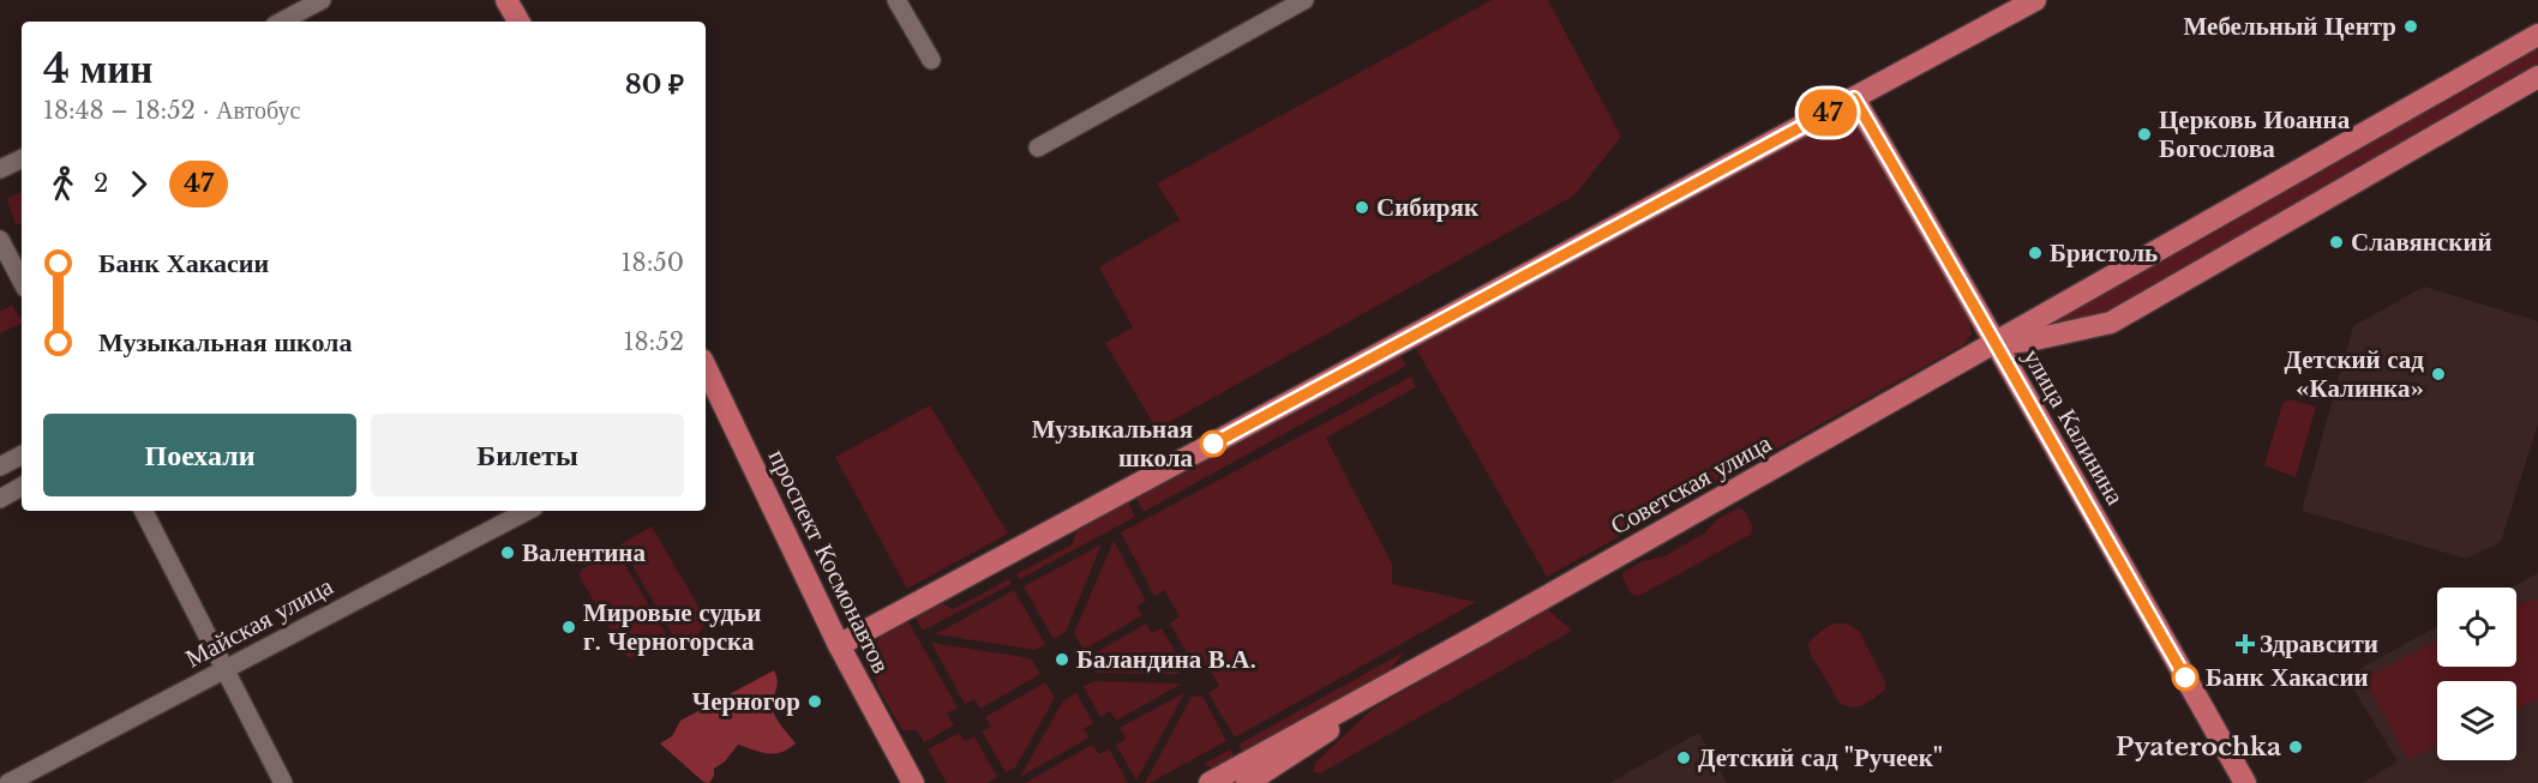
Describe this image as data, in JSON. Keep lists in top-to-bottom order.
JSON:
{
  "streets": {
    "main road": ["улица Калинина", "Советская улица", "проспект Космонавтов"],
    "street": ["Майская улица"]
  },
  "crossings": [
    ["улица Калинина", "Советская улица"]
  ],
  "places": {
    "other": [
      "Мебельный Центр",
      "Церковь Иоанна Богослова",
      "Сибиряк",
      "Славянский",
      "Бристоль",
      "Детский сад «Калинка»",
      "Музыкальная школа",
      "Валентина",
      "Мировые судьи г. Черногорска",
      "Баландина В.А.",
      "Банк Хакасии",
      "Черногор",
      "Pyaterochka",
      "Детский сад \"Ручеек\""
    ],
    "health": ["Здравсити"]
  },
  "lines": ["bus line 47"],
  "page": {
    "on_map": "47",
    "heading": ["4 мин", "18:48 – 18:52 · Автобус", "80 ₽"],
    "legs": ["2", "47"],
    "list": [
      {
        "name": "Банк Хакасии",
        "value": "18:50"
      },
      {
        "name": "Музыкальная школа",
        "value": "18:52"
      }
    ],
    "buttons": ["Поехали", "Билеты"]
  }
}
